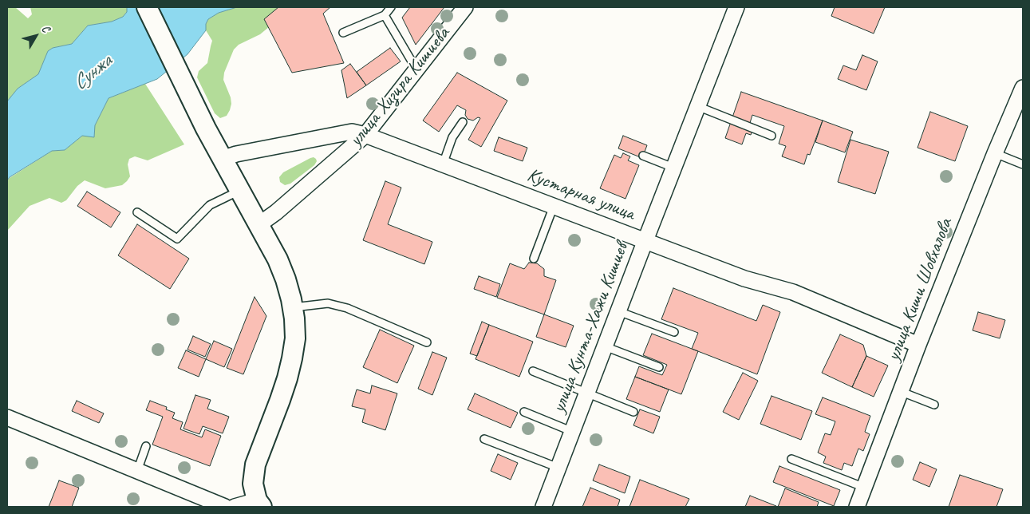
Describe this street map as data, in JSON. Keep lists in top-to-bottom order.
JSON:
{
  "streets": {
    "street": [
      "улица Хизира Кишиева",
      "Кустарная улица",
      "улица Киши Шовхалова",
      "улица Кунта-Хажи Кишиев"
    ]
  },
  "crossings": [
    ["улица Хизира Кишиева", "Кустарная улица"],
    ["Кустарная улица", "улица Киши Шовхалова"],
    ["Кустарная улица", "улица Кунта-Хажи Кишиев"]
  ],
  "water": ["Сунжа"],
  "north": "top right"
}
